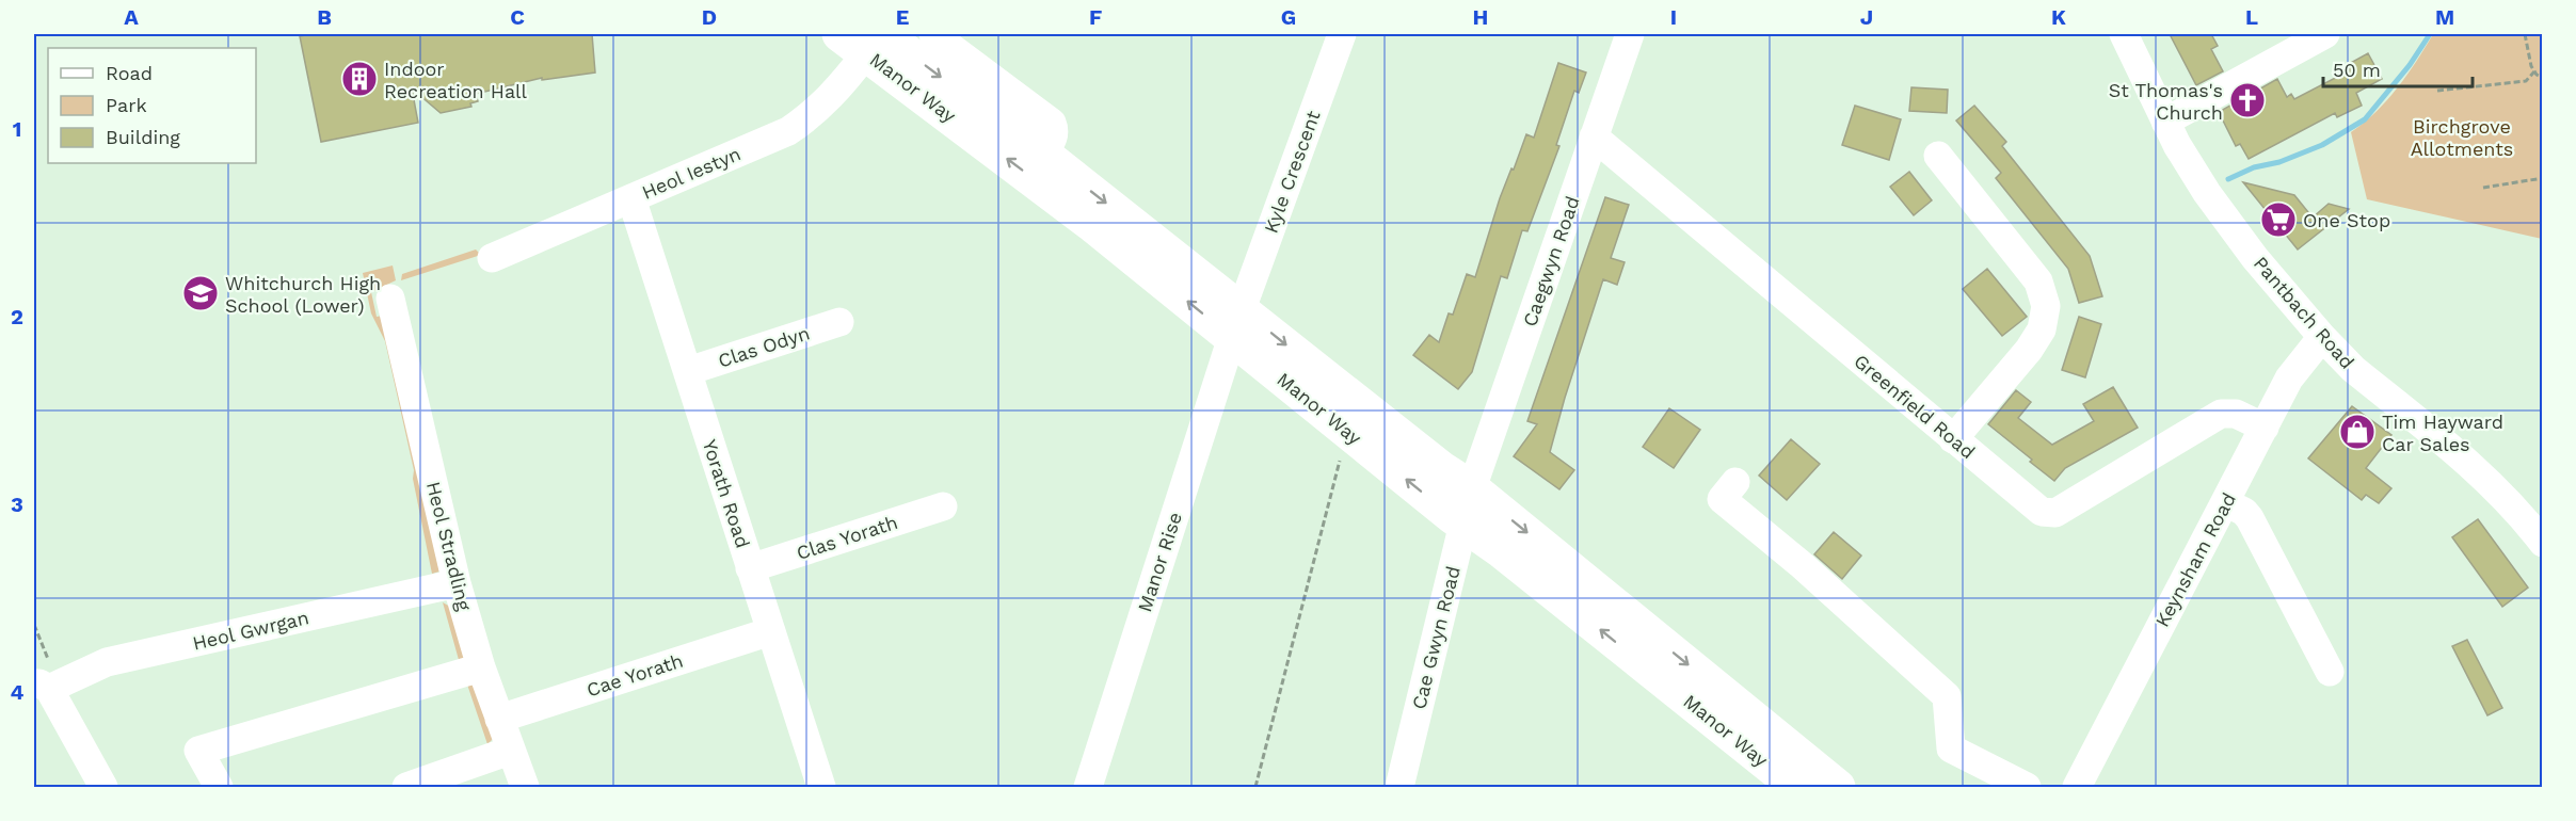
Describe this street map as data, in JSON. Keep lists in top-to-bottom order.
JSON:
{
  "streets": {
    "highway": ["Manor Way"],
    "street": [
      "Kyle Crescent",
      "Heol Iestyn",
      "Caegwyn Road",
      "Pantbach Road",
      "Clas Odyn",
      "Greenfield Road",
      "Yorath Road",
      "Clas Yorath",
      "Heol Stradling",
      "Keynsham Road",
      "Manor Rise",
      "Heol Gwrgan",
      "Cae Gwyn Road",
      "Cae Yorath"
    ]
  },
  "crossings": [
    ["Manor Way", "Kyle Crescent"],
    ["Manor Way", "Heol Iestyn"],
    ["Manor Way", "Caegwyn Road"],
    ["Manor Way", "Manor Rise"],
    ["Manor Way", "Cae Gwyn Road"],
    ["Kyle Crescent", "Manor Rise"],
    ["Heol Iestyn", "Yorath Road"],
    ["Caegwyn Road", "Greenfield Road"],
    ["Caegwyn Road", "Cae Gwyn Road"],
    ["Pantbach Road", "Keynsham Road"],
    ["Clas Odyn", "Yorath Road"],
    ["Greenfield Road", "Keynsham Road"],
    ["Yorath Road", "Clas Yorath"],
    ["Yorath Road", "Cae Yorath"],
    ["Heol Stradling", "Heol Gwrgan"],
    ["Heol Stradling", "Cae Yorath"]
  ],
  "parks": ["Birchgrove Allotments"],
  "places": {
    "building": ["Indoor Recreation Hall"],
    "church": ["St Thomas's Church"],
    "supermarket": ["One Stop"],
    "school or university": ["Whitchurch High School (Lower)"],
    "shop": ["Tim Hayward Car Sales"]
  },
  "legend": ["Road", "Park", "Building"],
  "scale_bar": "50 m",
  "grid": {
    "columns": [
      "A",
      "B",
      "C",
      "D",
      "E",
      "F",
      "G",
      "H",
      "I",
      "J",
      "K",
      "L",
      "M"
    ],
    "rows": [
      "1",
      "2",
      "3",
      "4"
    ]
  }
}
